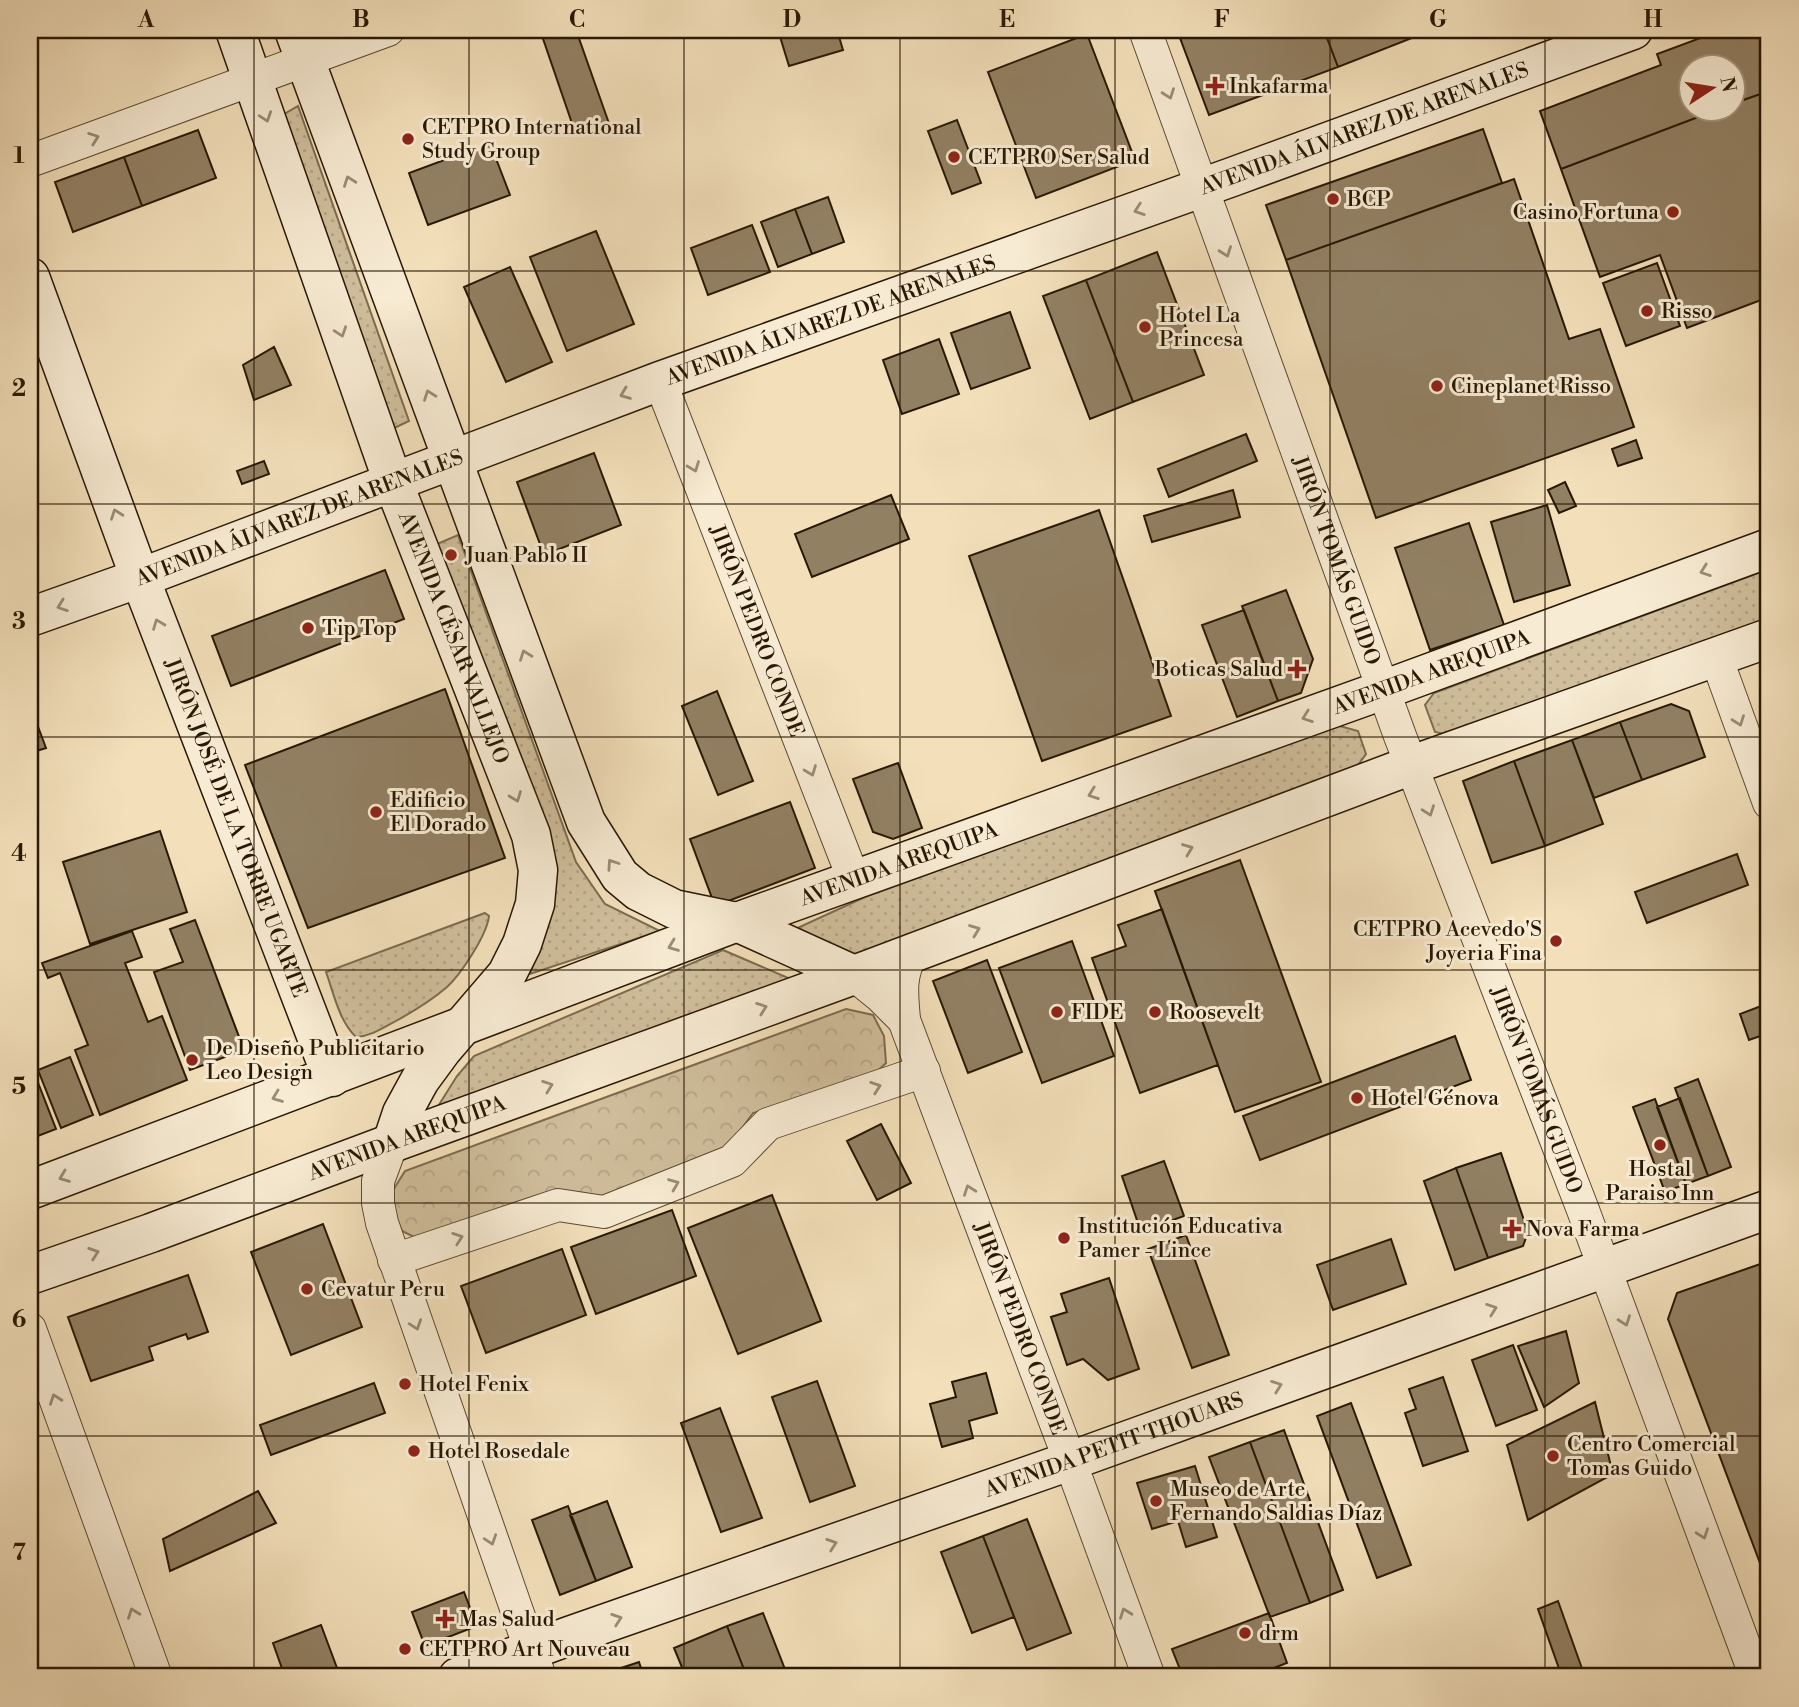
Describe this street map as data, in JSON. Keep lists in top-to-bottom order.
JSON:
{
  "streets": {
    "main road": [
      "AVENIDA ÁLVAREZ DE ARENALES",
      "AVENIDA CÉSAR VALLEJO",
      "AVENIDA AREQUIPA",
      "JIRÓN JOSÉ DE LA TORRE UGARTE",
      "AVENIDA PETIT THOUARS"
    ],
    "street": ["JIRÓN TOMÁS GUIDO", "JIRÓN PEDRO CONDE"]
  },
  "crossings": [
    ["AVENIDA ÁLVAREZ DE ARENALES", "JIRÓN TOMÁS GUIDO"],
    ["AVENIDA ÁLVAREZ DE ARENALES", "JIRÓN PEDRO CONDE"],
    ["AVENIDA ÁLVAREZ DE ARENALES", "AVENIDA CÉSAR VALLEJO"],
    ["AVENIDA ÁLVAREZ DE ARENALES", "JIRÓN JOSÉ DE LA TORRE UGARTE"],
    ["JIRÓN TOMÁS GUIDO", "AVENIDA AREQUIPA"],
    ["JIRÓN TOMÁS GUIDO", "AVENIDA PETIT THOUARS"],
    ["JIRÓN PEDRO CONDE", "AVENIDA AREQUIPA"],
    ["JIRÓN PEDRO CONDE", "AVENIDA PETIT THOUARS"],
    ["AVENIDA CÉSAR VALLEJO", "AVENIDA AREQUIPA"],
    ["AVENIDA AREQUIPA", "JIRÓN JOSÉ DE LA TORRE UGARTE"]
  ],
  "one_way": ["AVENIDA ÁLVAREZ DE ARENALES", "JIRÓN TOMÁS GUIDO", "AVENIDA PETIT THOUARS"],
  "places": {
    "health": [
      "Inkafarma",
      "Boticas Salud",
      "Nova Farma",
      "Mas Salud"
    ],
    "other": [
      "CETPRO International Study Group",
      "CETPRO Ser Salud",
      "BCP",
      "Casino Fortuna",
      "Risso",
      "Hotel La Princesa",
      "Cineplanet Risso",
      "Juan Pablo II",
      "Tip Top",
      "Edificio El Dorado",
      "CETPRO Acevedo'S Joyeria Fina",
      "FIDE",
      "Roosevelt",
      "De Diseño Publicitario Leo Design",
      "Hotel Génova",
      "Hostal Paraiso Inn",
      "Institución Educativa Pamer - Lince",
      "Cevatur Peru",
      "Hotel Fenix",
      "Hotel Rosedale",
      "Centro Comercial Tomas Guido",
      "Museo de Arte Fernando Saldias Díaz",
      "drm",
      "CETPRO Art Nouveau"
    ]
  },
  "north": "right",
  "grid": {
    "columns": [
      "A",
      "B",
      "C",
      "D",
      "E",
      "F",
      "G",
      "H"
    ],
    "rows": [
      "1",
      "2",
      "3",
      "4",
      "5",
      "6",
      "7"
    ]
  }
}
